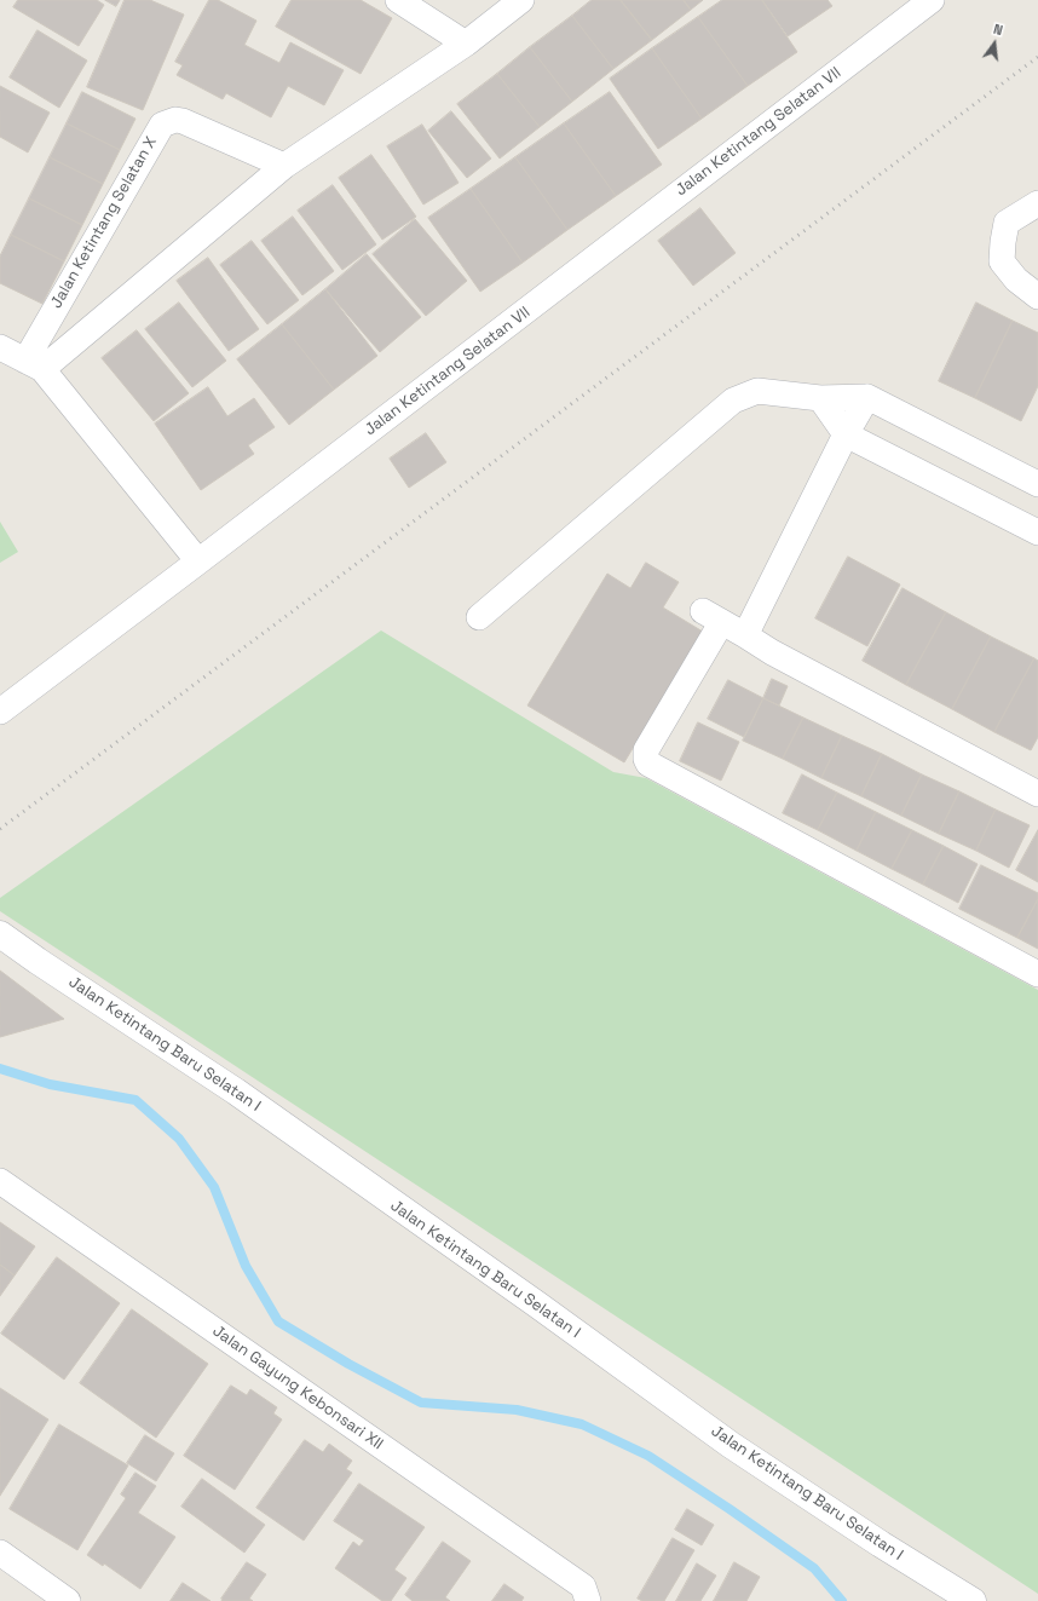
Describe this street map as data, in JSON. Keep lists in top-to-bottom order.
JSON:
{
  "streets": {
    "street": [
      "Jalan Ketintang Selatan VII",
      "Jalan Ketintang Selatan X",
      "Jalan Ketintang Baru Selatan I",
      "Jalan Gayung Kebonsari XII"
    ]
  },
  "north": "top"
}
